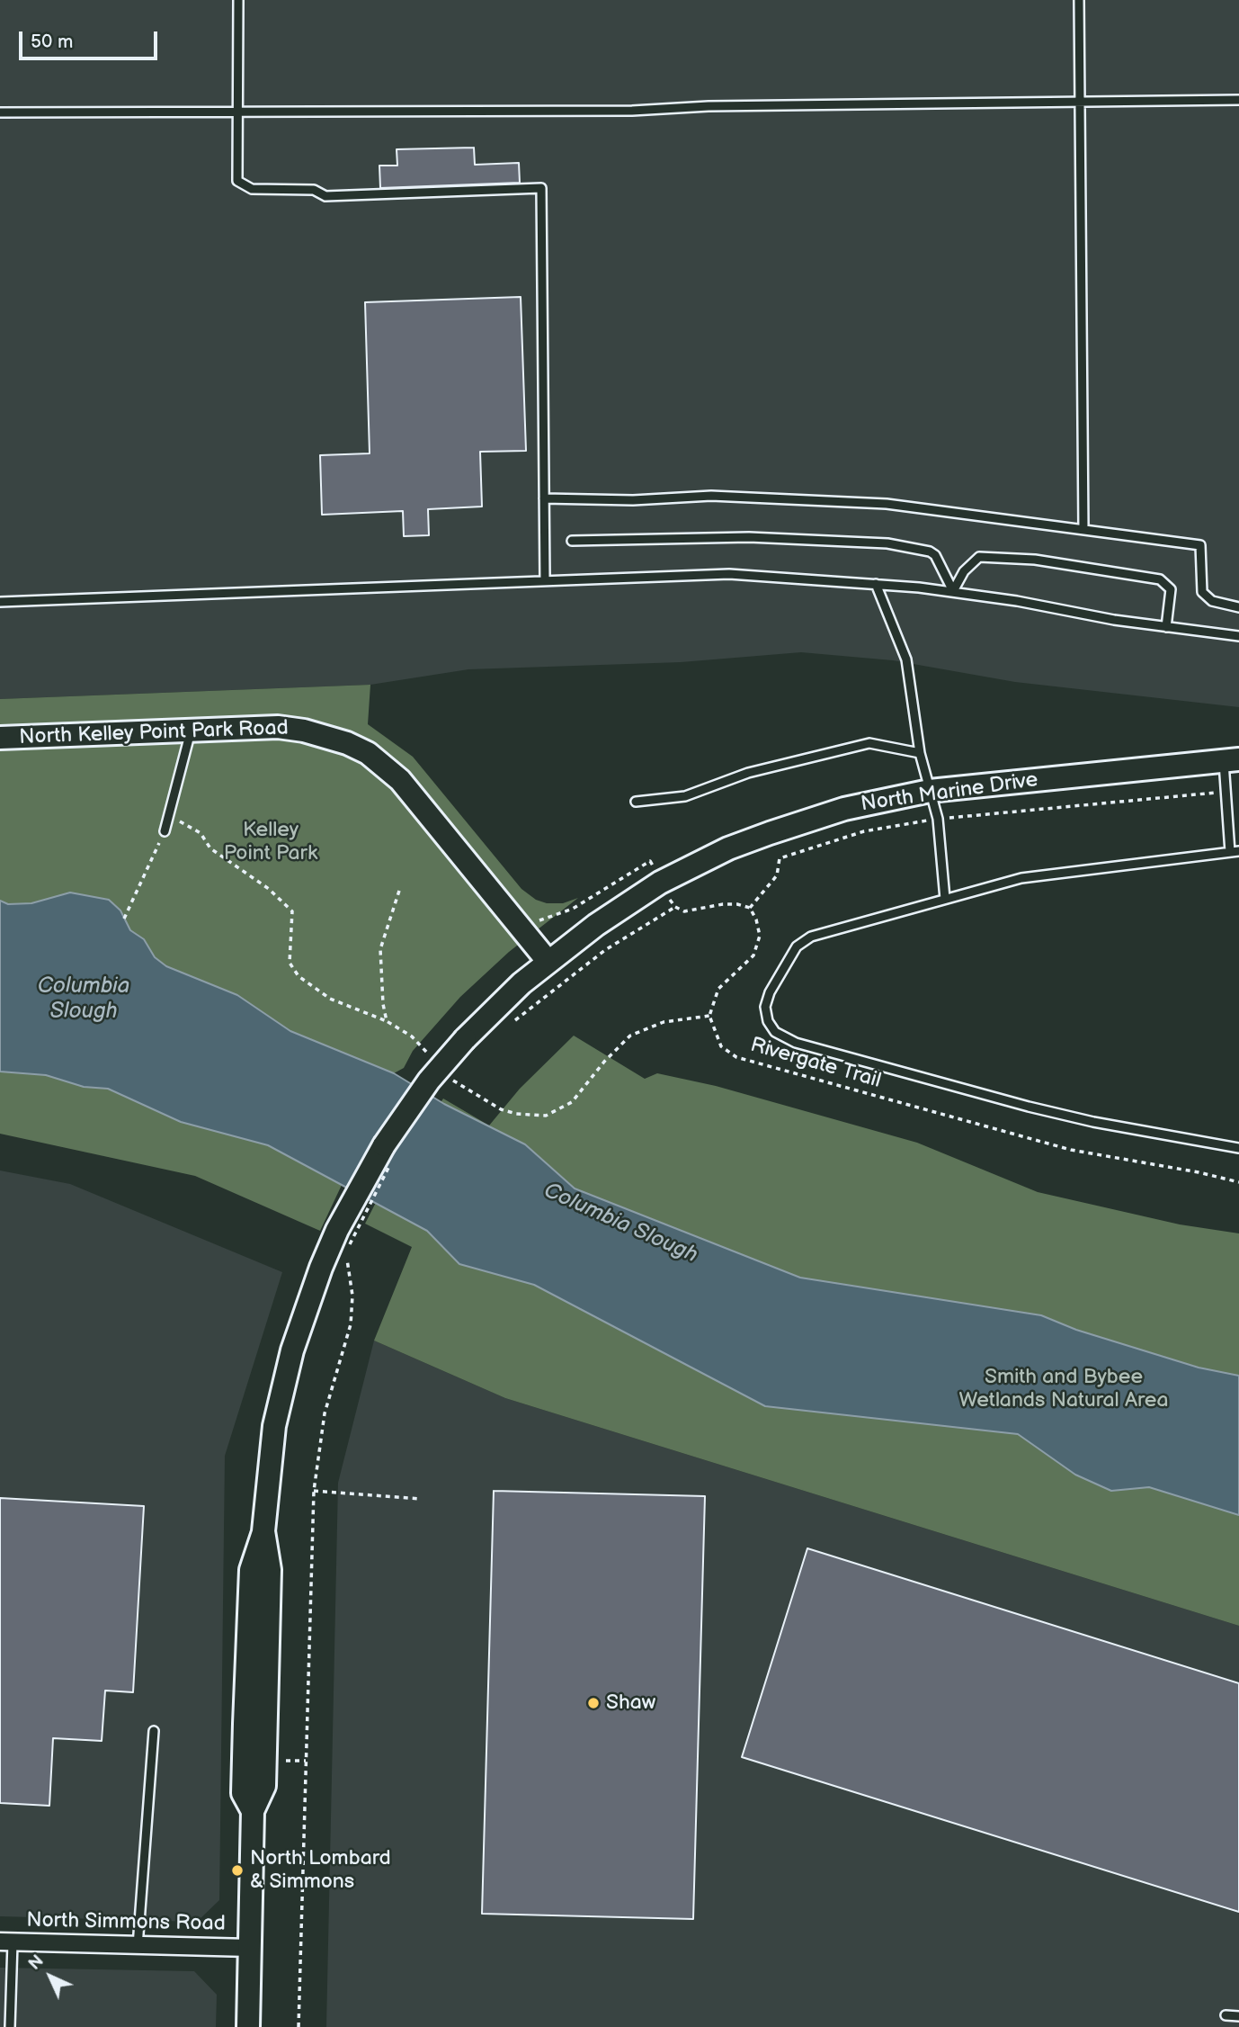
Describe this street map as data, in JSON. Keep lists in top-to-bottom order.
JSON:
{
  "streets": {
    "main road": ["North Kelley Point Park Road", "North Marine Drive"],
    "street": ["North Simmons Road"],
    "path": ["Rivergate Trail"]
  },
  "crossings": [
    ["North Kelley Point Park Road", "North Marine Drive"],
    ["North Marine Drive", "North Simmons Road"]
  ],
  "water": ["Columbia Slough"],
  "parks": ["Kelley Point Park", "Smith and Bybee Wetlands Natural Area"],
  "places": ["Shaw", "North Lombard & Simmons"],
  "scale_bar": "50 m",
  "north": "top left"
}
